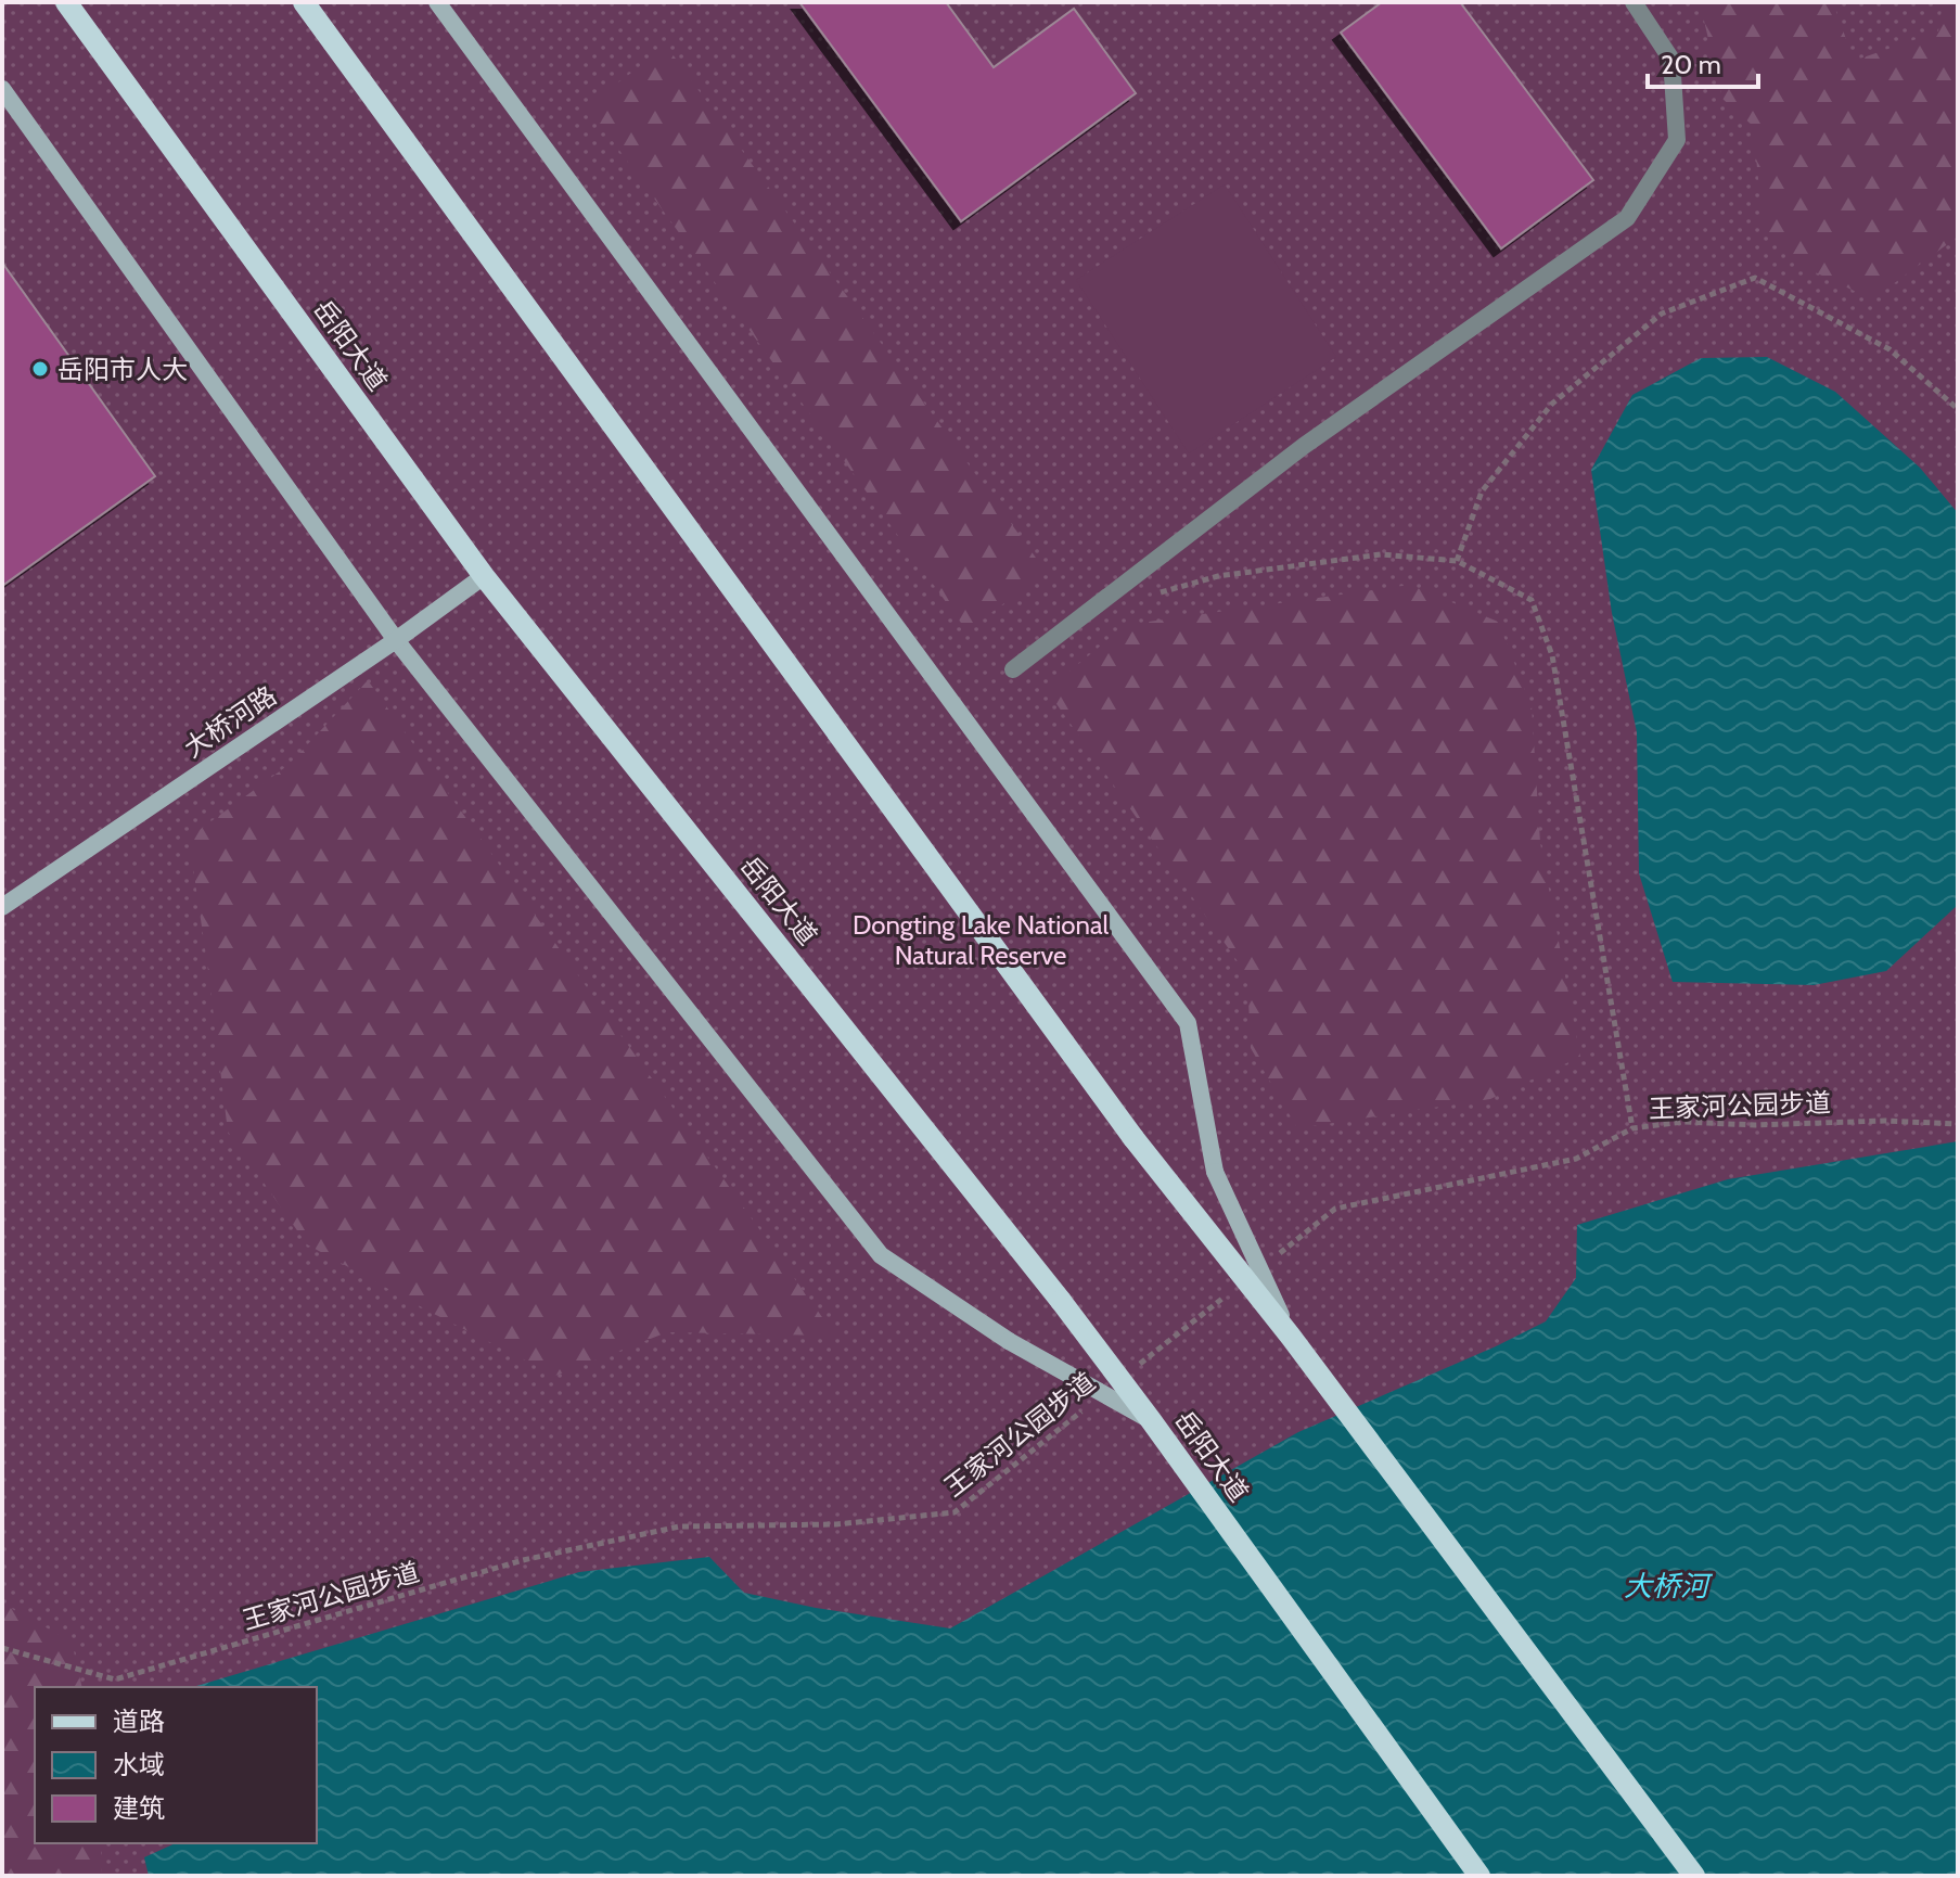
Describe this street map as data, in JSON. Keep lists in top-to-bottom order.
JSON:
{
  "streets": {
    "main road": ["岳阳大道", "大桥河路"],
    "path": ["王家河公园步道"]
  },
  "crossings": [
    ["岳阳大道", "大桥河路"]
  ],
  "water": ["大桥河"],
  "parks": ["Dongting Lake National Natural Reserve"],
  "places": ["岳阳市人大"],
  "legend": ["道路", "水域", "建筑"],
  "scale_bar": "20 m"
}
